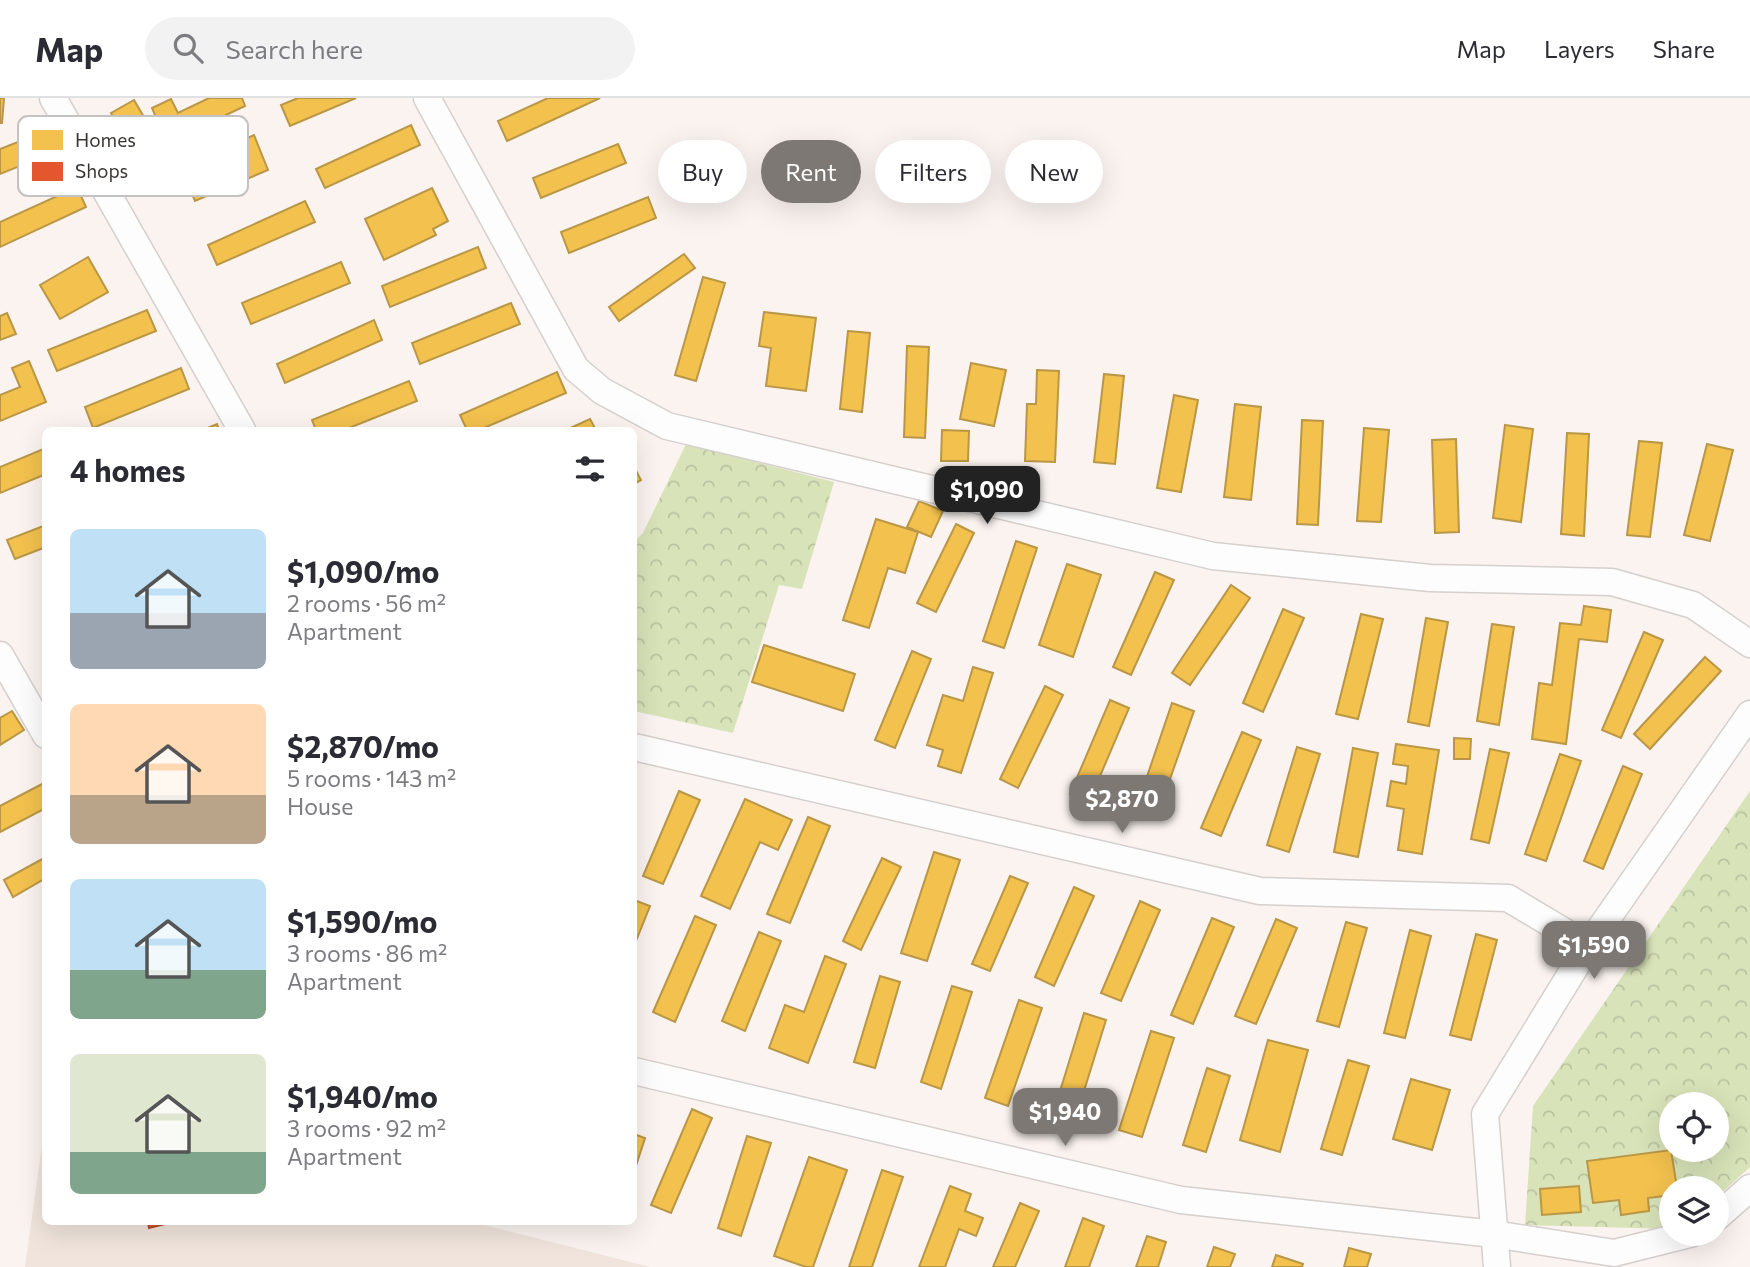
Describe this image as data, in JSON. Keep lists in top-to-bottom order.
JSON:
{
  "legend": ["Homes", "Shops"],
  "page": {
    "header": "Map",
    "search": "Search here",
    "nav": ["Map", "Layers", "Share"],
    "chip": [
      "Buy",
      "Rent",
      "Filters",
      "New"
    ],
    "heading": "4 homes",
    "price": [
      "$1,090",
      "$2,870",
      "$1,590",
      "$1,940"
    ],
    "list": [
      {
        "name": "$1,090/mo",
        "note": "2 rooms · 56 m² · Apartment"
      },
      {
        "name": "$2,870/mo",
        "note": "5 rooms · 143 m² · House"
      },
      {
        "name": "$1,590/mo",
        "note": "3 rooms · 86 m² · Apartment"
      },
      {
        "name": "$1,940/mo",
        "note": "3 rooms · 92 m² · Apartment"
      }
    ]
  }
}
